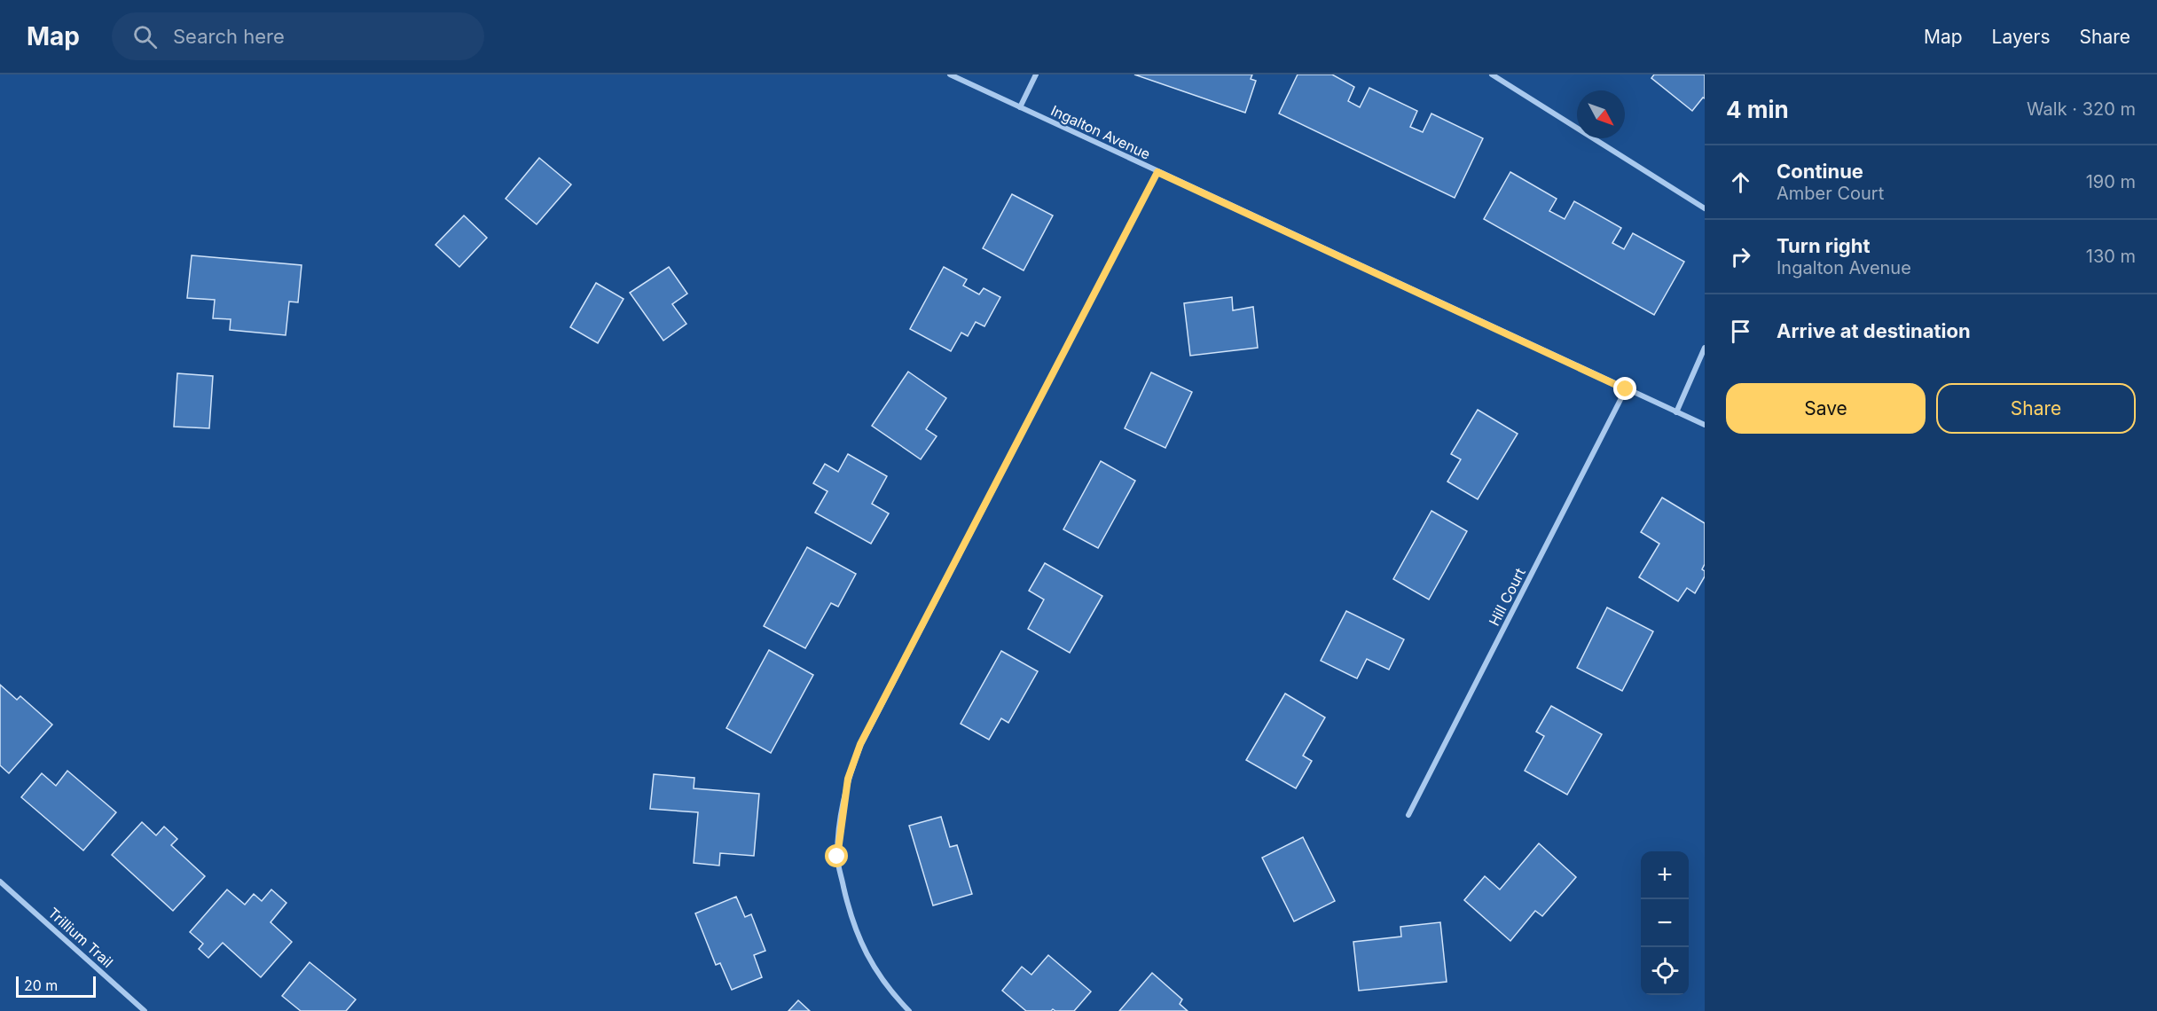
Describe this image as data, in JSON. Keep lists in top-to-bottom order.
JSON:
{
  "streets": {
    "street": ["Ingalton Avenue", "Hill Court", "Trillium Trail"]
  },
  "crossings": [
    ["Ingalton Avenue", "Hill Court"]
  ],
  "scale_bar": "20 m",
  "north": "bottom right",
  "page": {
    "header": "Map",
    "search": "Search here",
    "nav": ["Map", "Layers", "Share"],
    "heading": ["4 min", "Walk · 320 m"],
    "list": [
      ["Continue", "Amber Court", "190 m"],
      ["Turn right", "Ingalton Avenue", "130 m"],
      "Arrive at destination"
    ],
    "buttons": ["Save", "Share"],
    "map_buttons": ["+", "−"],
    "scale": "20 m"
  }
}
